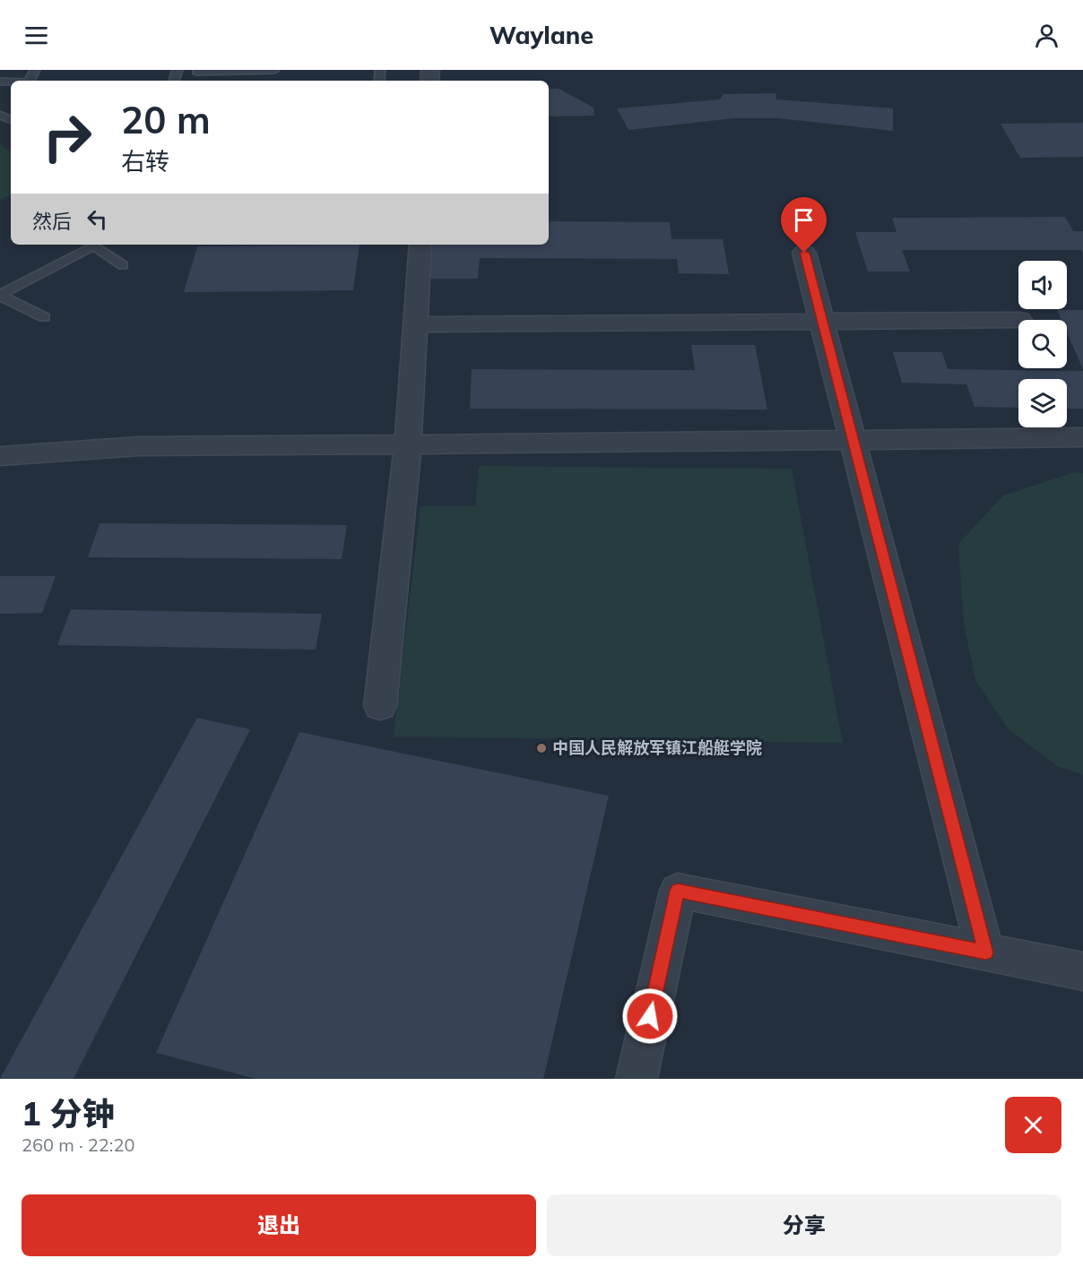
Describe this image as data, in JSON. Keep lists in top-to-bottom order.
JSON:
{
  "places": ["中国人民解放军镇江船艇学院"],
  "page": {
    "header": "Waylane",
    "turn": ["20 m", "右转"],
    "then": "然后",
    "heading": ["1 分钟", "260 m · 22:20"],
    "buttons": ["退出", "分享"]
  }
}
